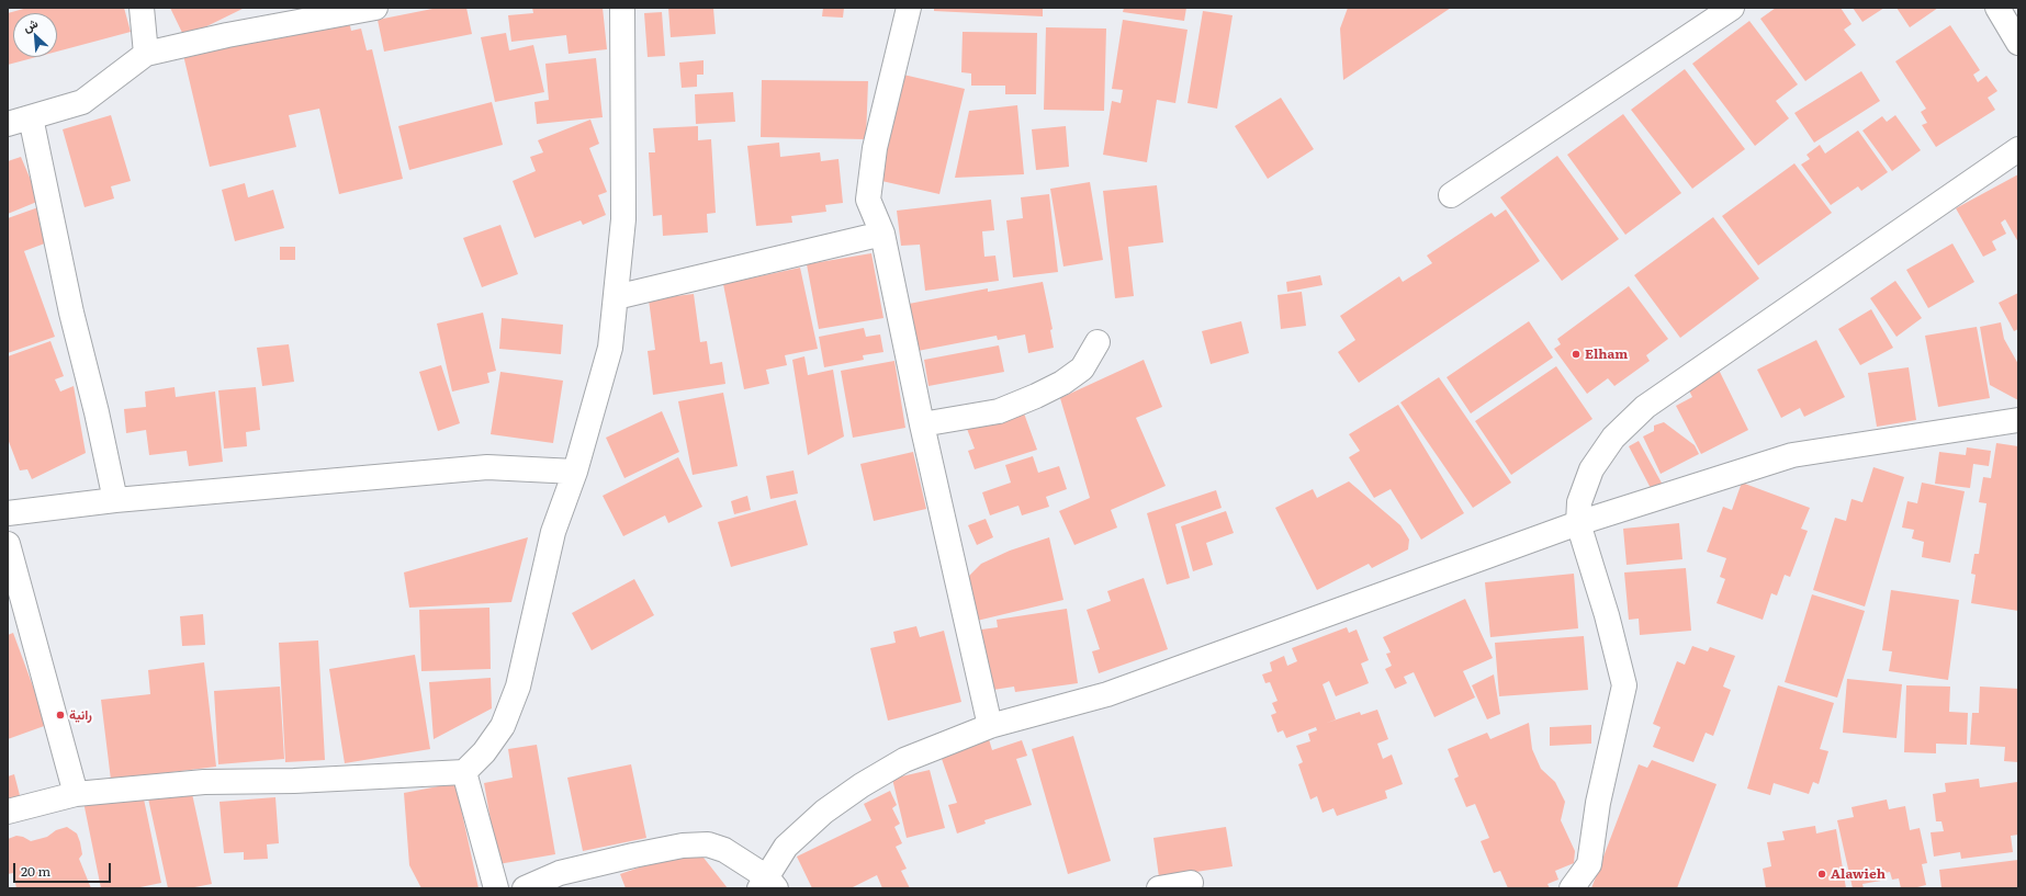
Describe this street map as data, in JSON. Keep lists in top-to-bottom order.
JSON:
{
  "places": ["Elham", "رانية", "Alawieh"],
  "scale_bar": "20 m",
  "north": "top left"
}
